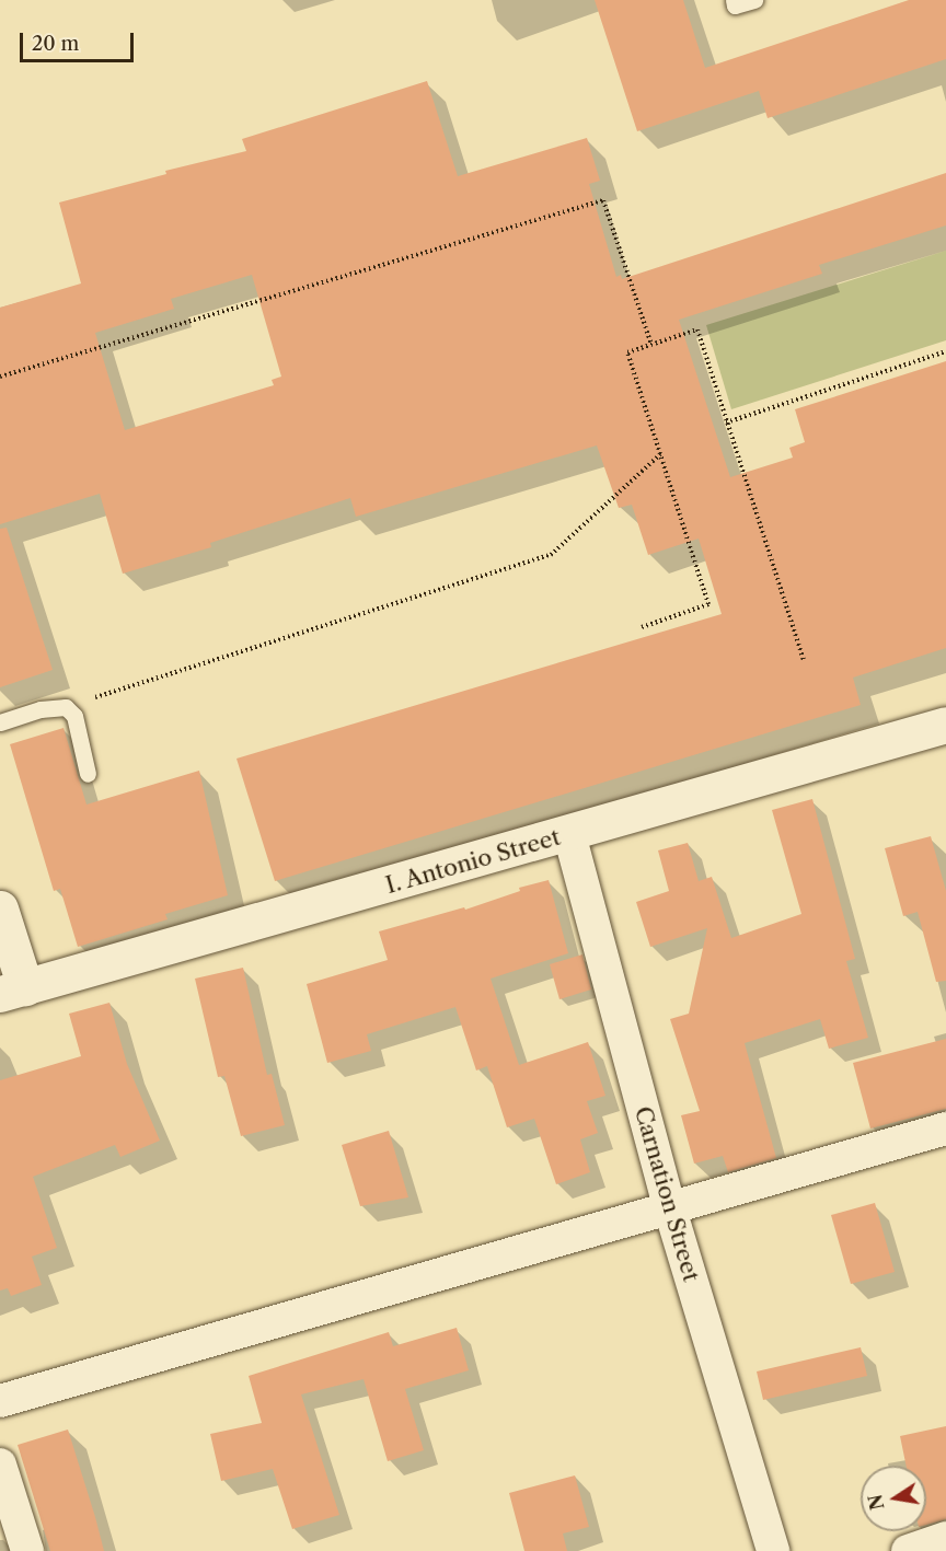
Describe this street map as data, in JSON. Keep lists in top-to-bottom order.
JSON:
{
  "streets": {
    "street": ["I. Antonio Street", "Carnation Street"]
  },
  "crossings": [
    ["I. Antonio Street", "Carnation Street"]
  ],
  "scale_bar": "20 m",
  "north": "left"
}
